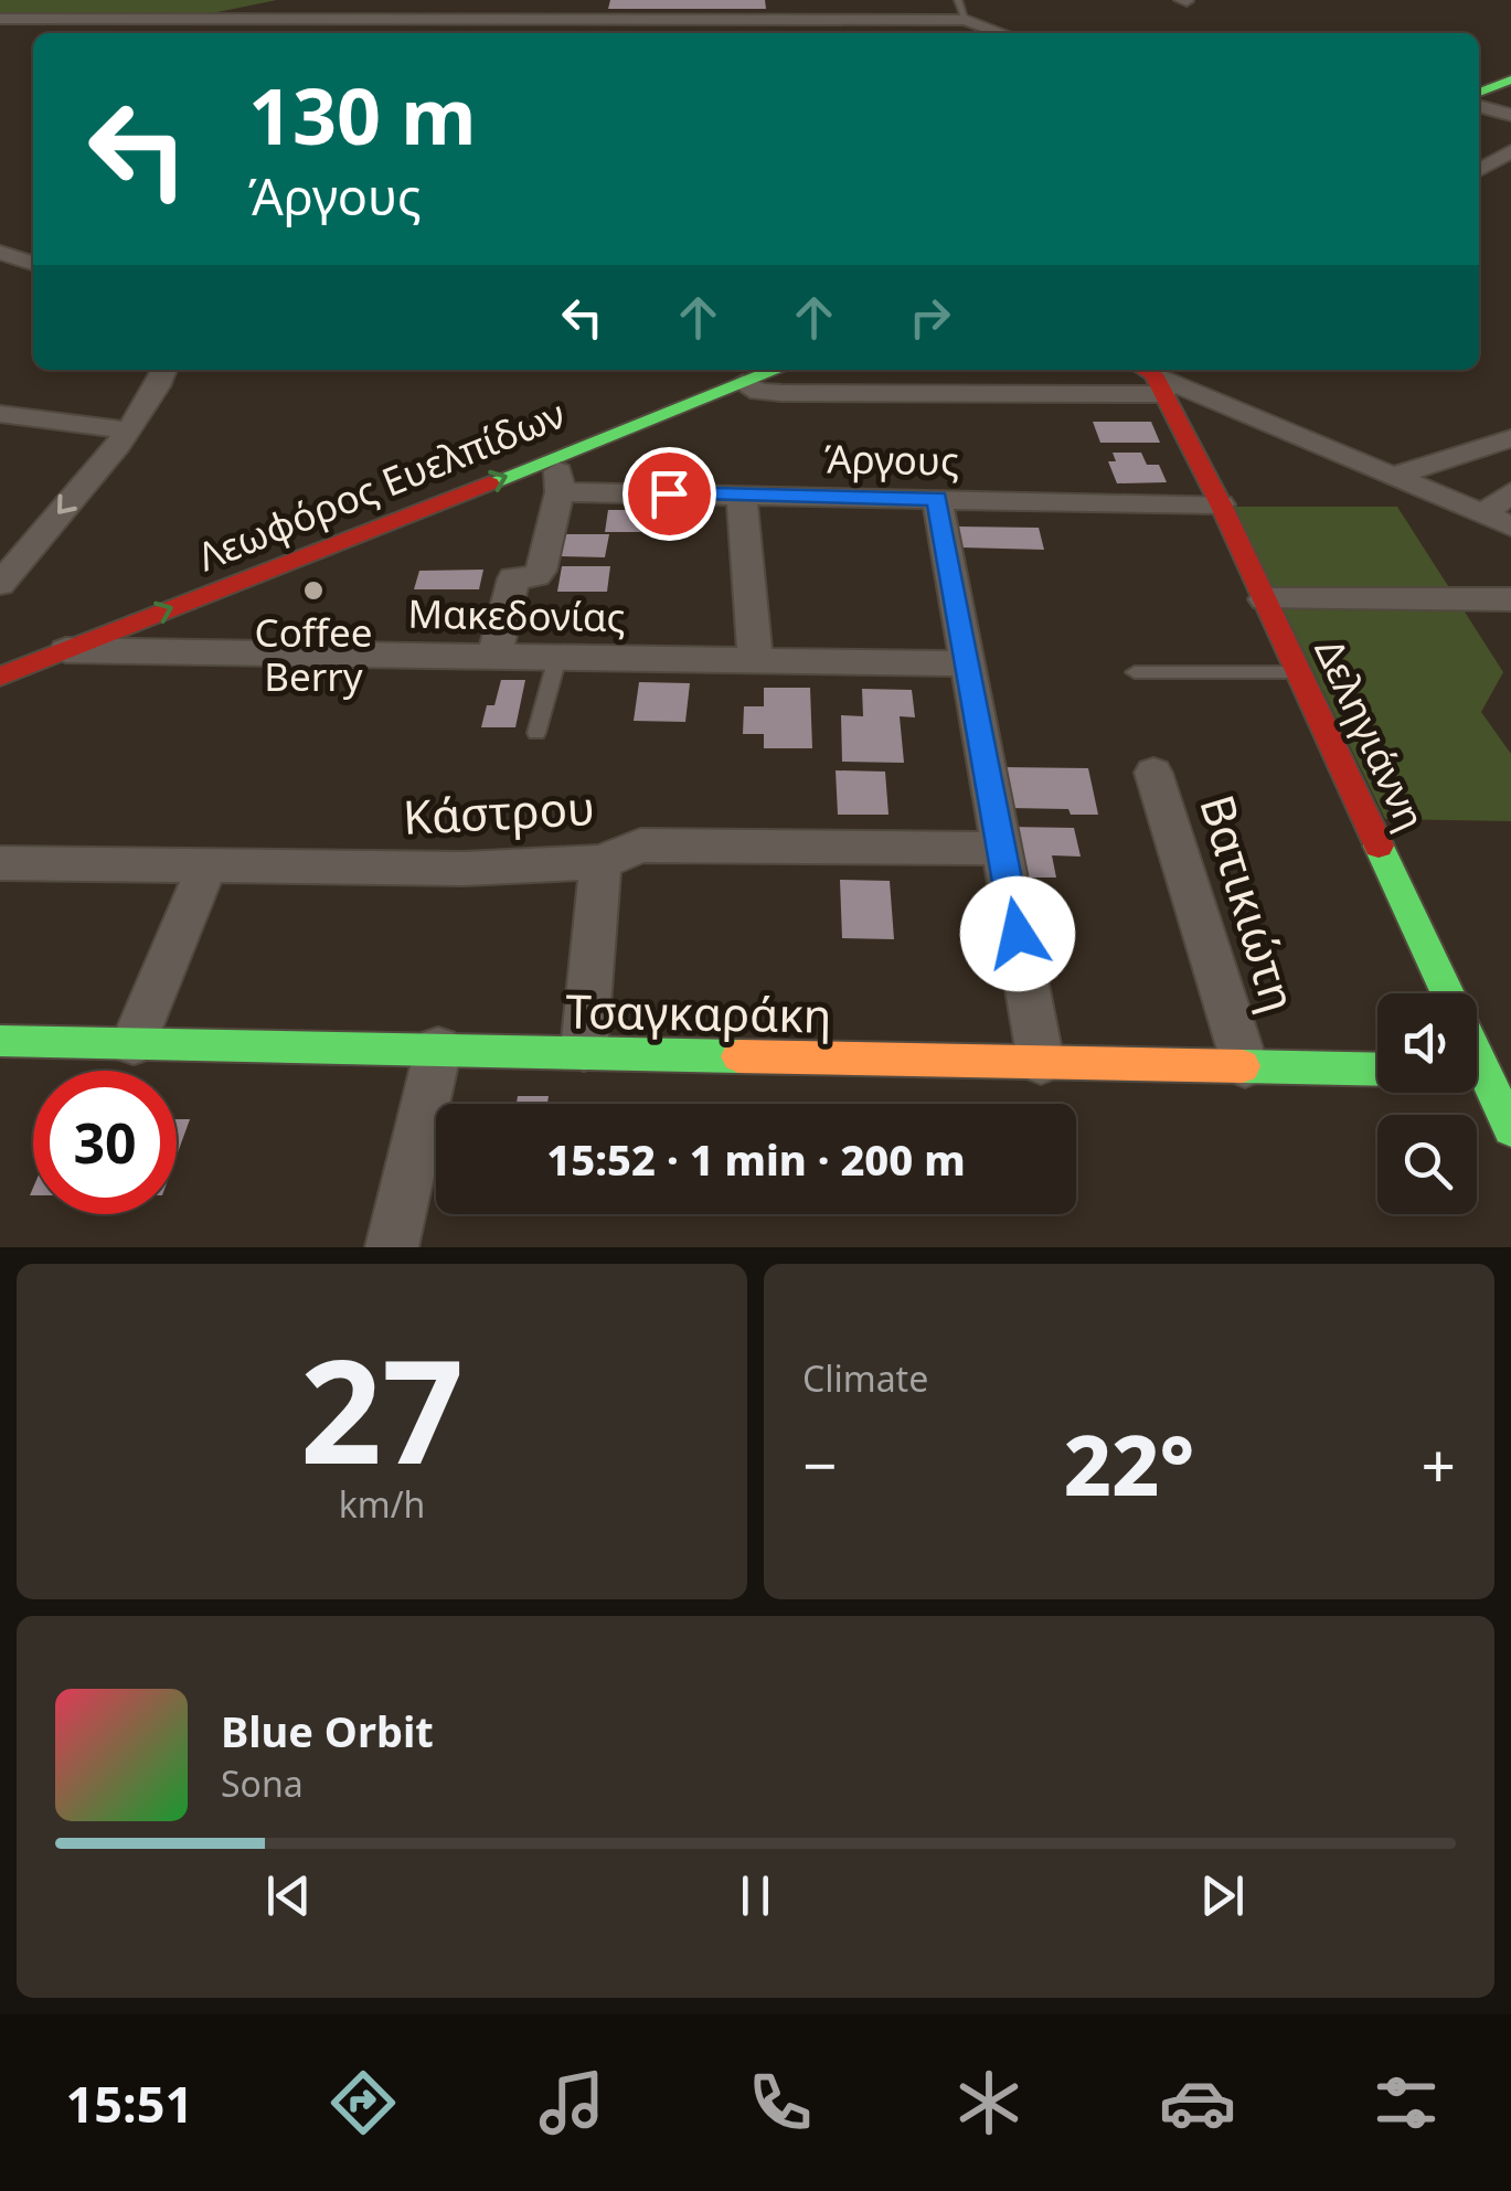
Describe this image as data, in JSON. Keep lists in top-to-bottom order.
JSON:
{
  "streets": {
    "main road": ["Λεωφόρος Ευελπίδων", "Δεληγιάννη", "Τσαγκαράκη"],
    "street": [
      "Άργους",
      "Μακεδονίας",
      "Κάστρου",
      "Βατικιώτη"
    ]
  },
  "crossings": [
    ["Άργους", "Δεληγιάννη"],
    ["Λεωφόρος Ευελπίδων", "Μακεδονίας"],
    ["Βατικιώτη", "Τσαγκαράκη"]
  ],
  "places": ["Coffee Berry"],
  "page": {
    "turn": ["130 m", "Άργους"],
    "limit": "30",
    "trip": "15:52 · 1 min · 200 m",
    "tile": [
      ["27", "km/h"],
      "Climate"
    ],
    "heat": ["−", "22°", "+"],
    "song": ["Blue Orbit", "Sona"],
    "tabs": "15:51"
  }
}
